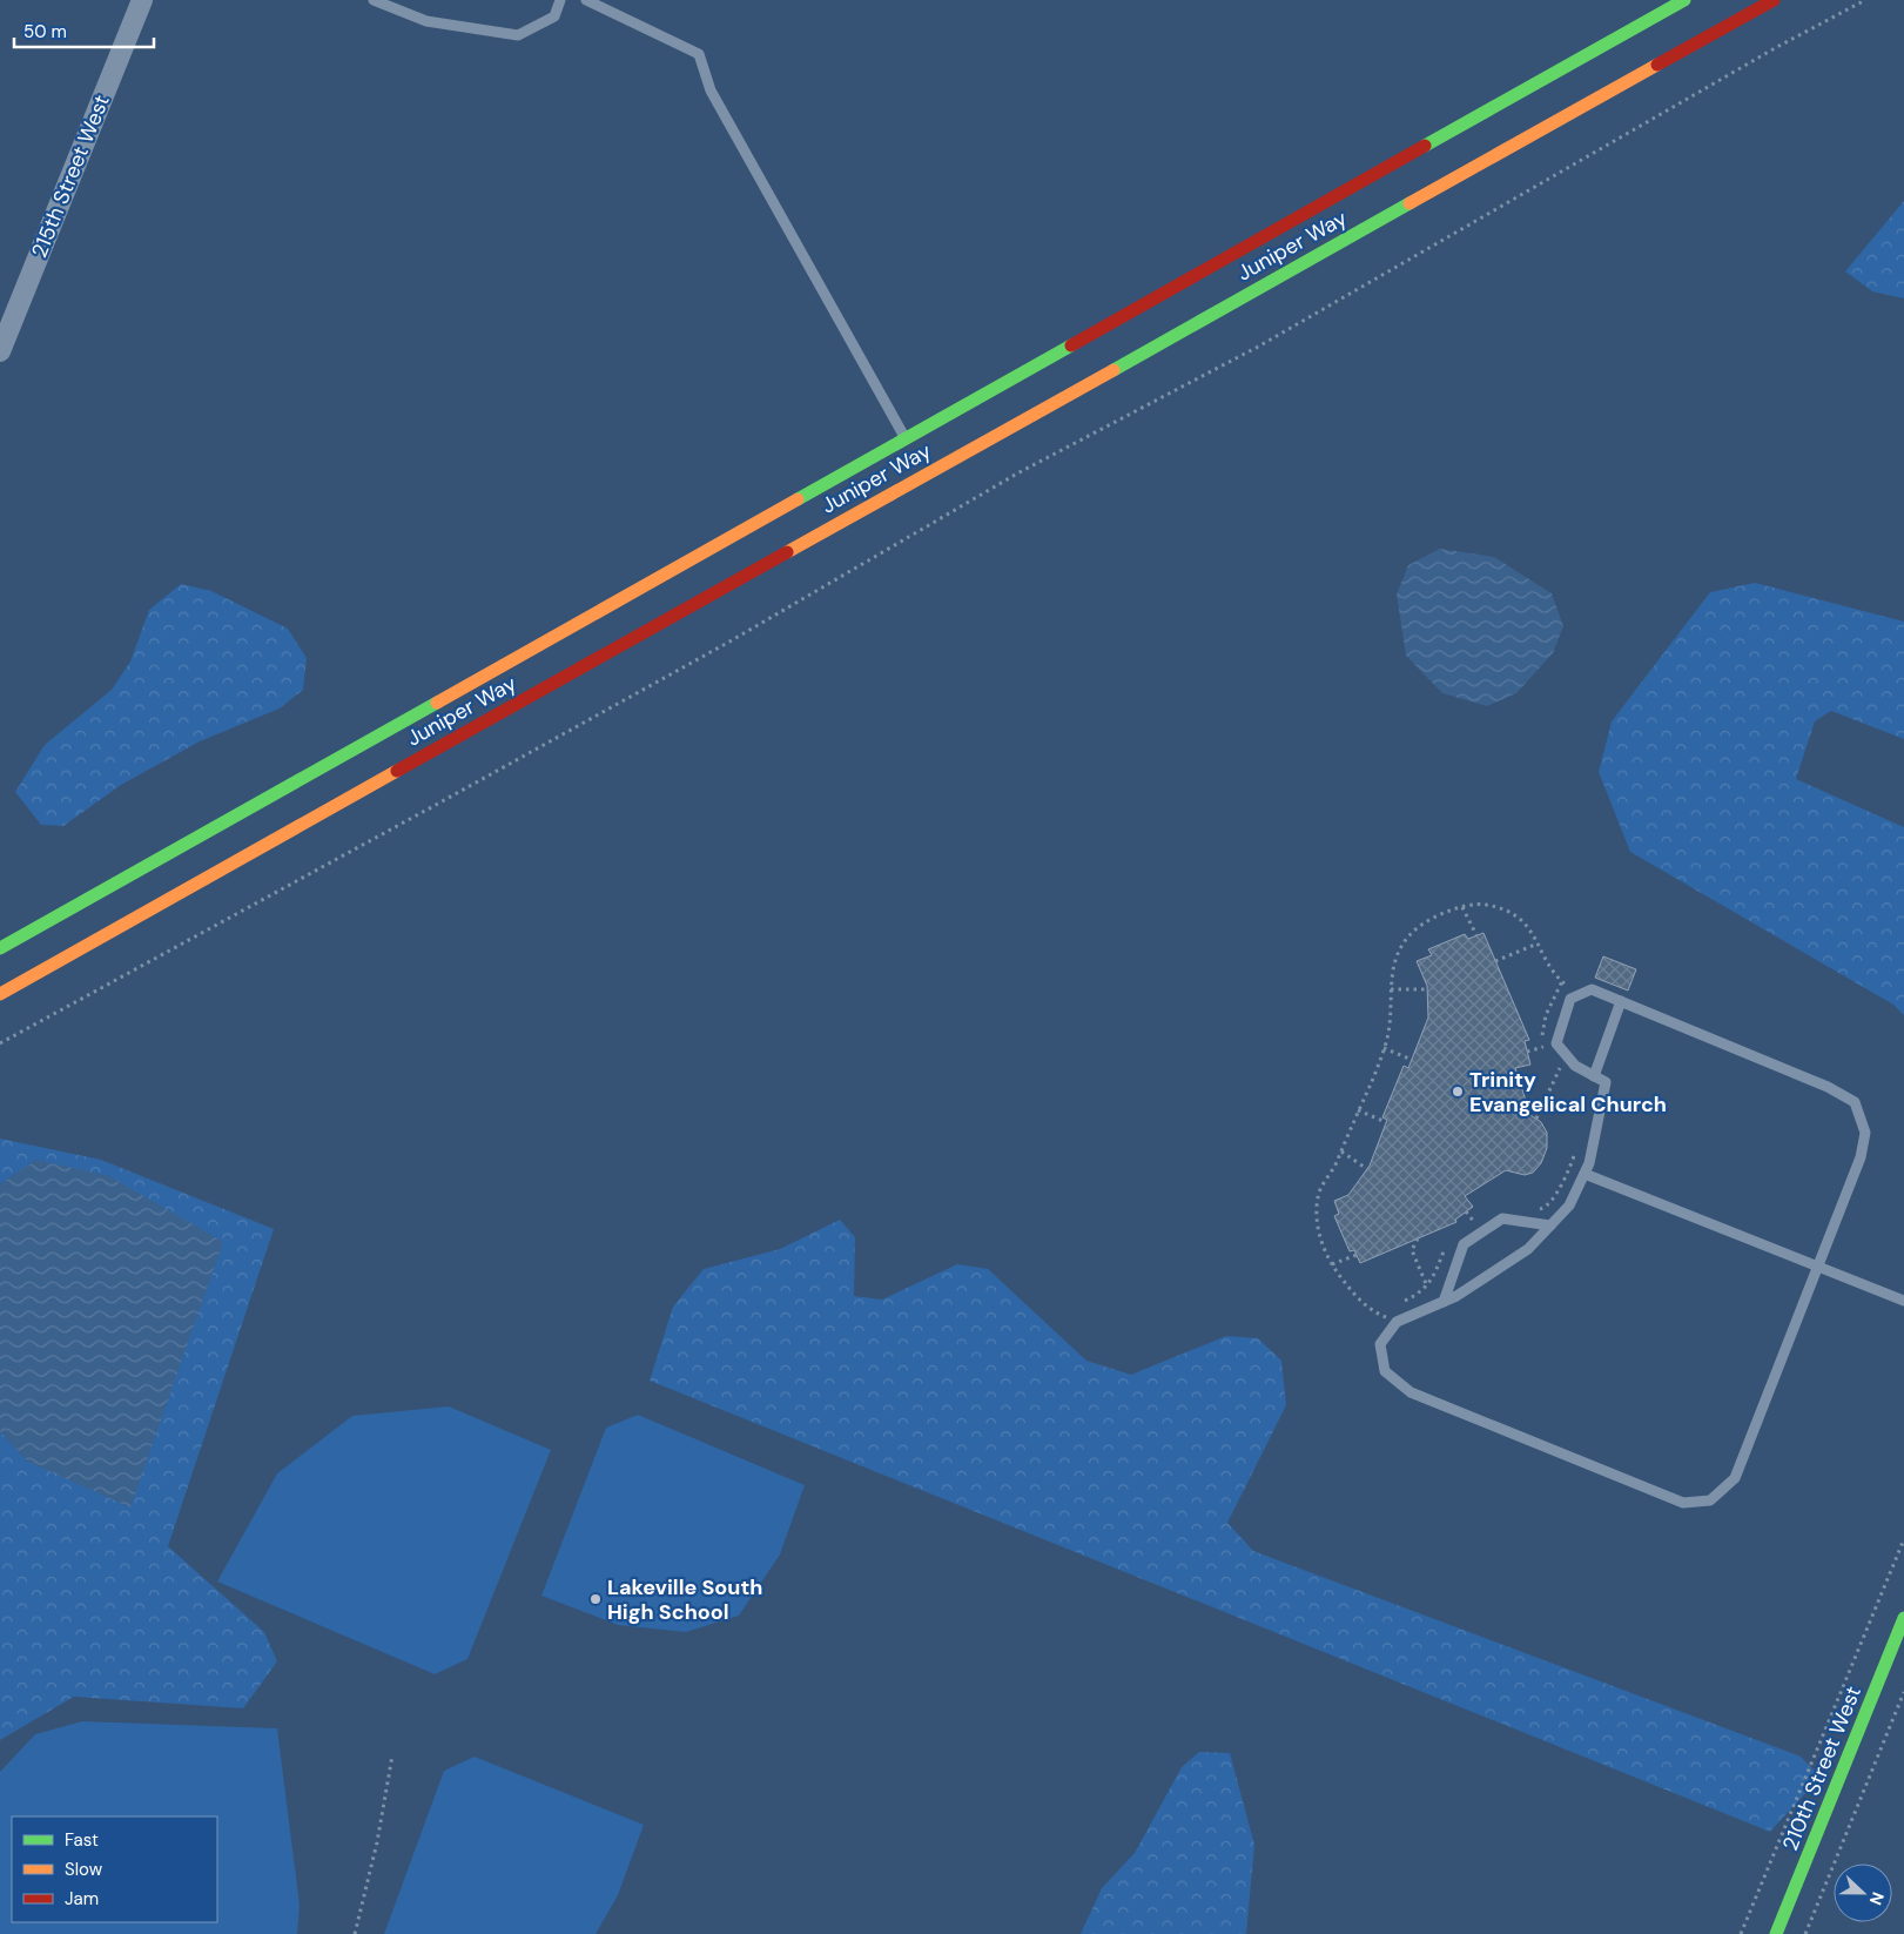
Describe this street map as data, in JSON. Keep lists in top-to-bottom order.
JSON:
{
  "streets": {
    "main road": ["Juniper Way", "210th Street West"],
    "street": ["215th Street West"]
  },
  "places": ["Trinity Evangelical Church", "Lakeville South High School"],
  "legend": ["Fast", "Slow", "Jam"],
  "scale_bar": "50 m",
  "north": "right"
}
